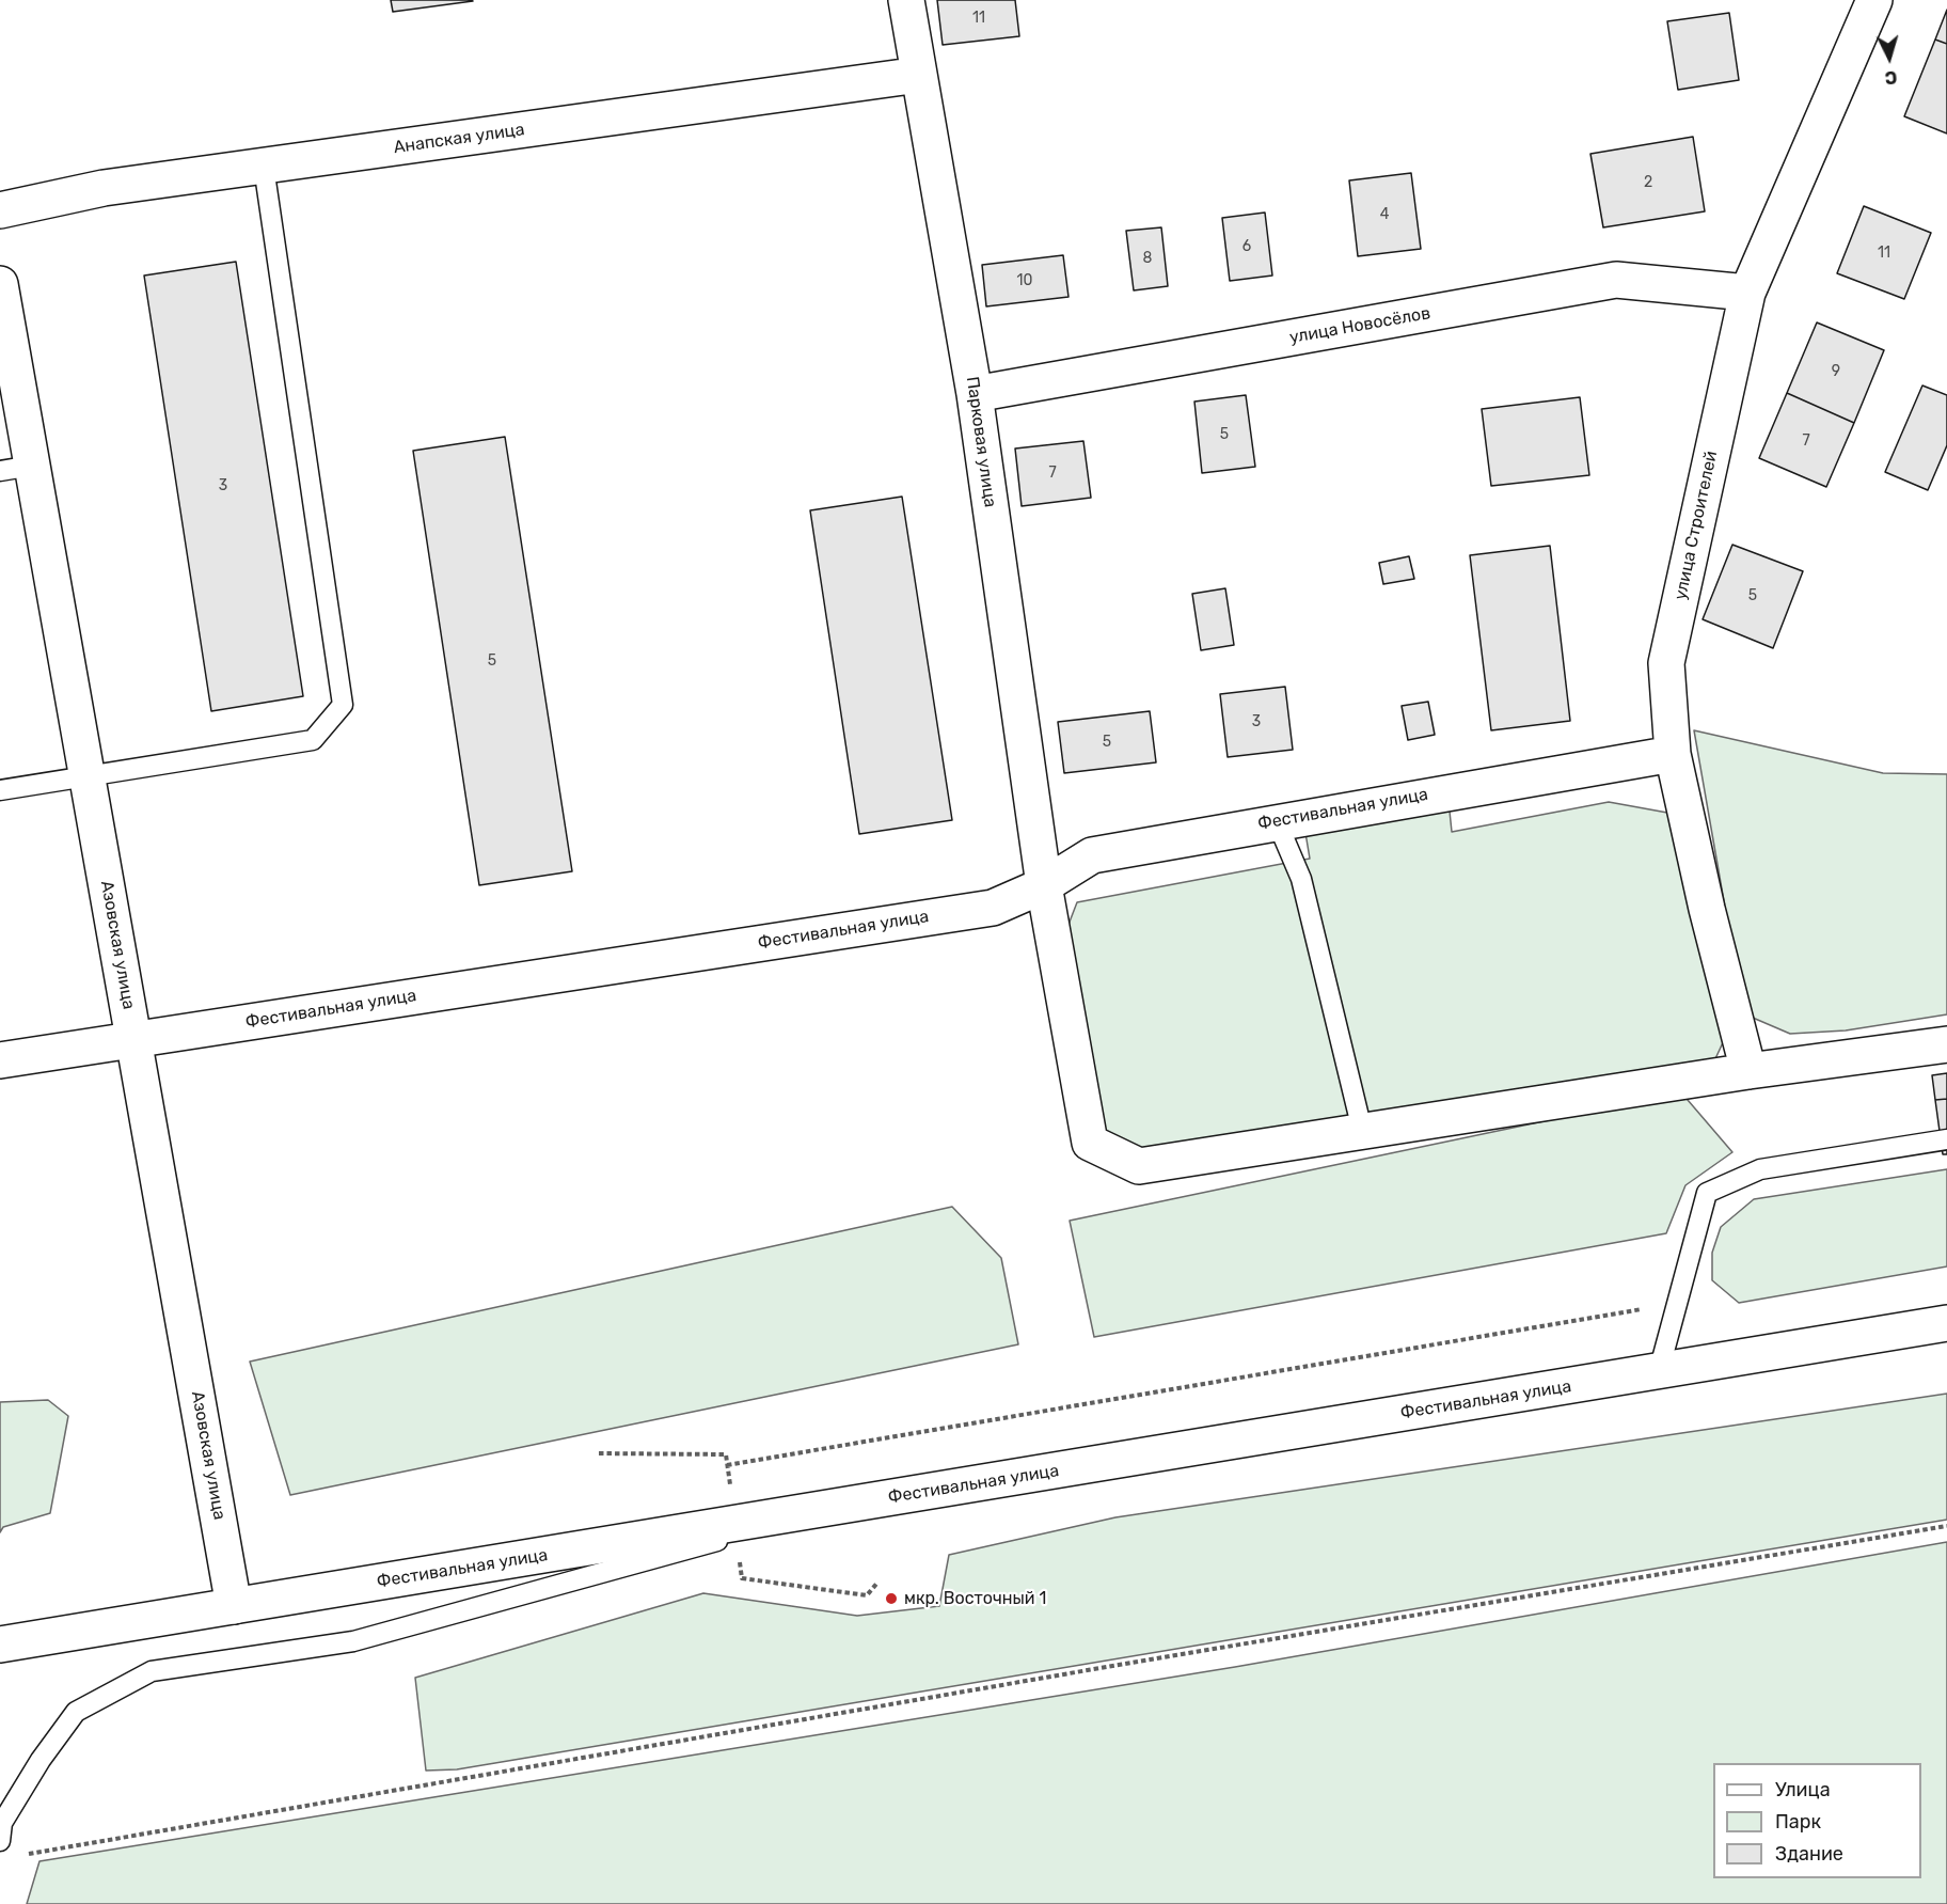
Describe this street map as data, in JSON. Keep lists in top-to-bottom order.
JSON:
{
  "streets": {
    "street": [
      "Анапская улица",
      "улица Новосёлов",
      "Парковая улица",
      "улица Строителей",
      "Фестивальная улица",
      "Азовская улица"
    ]
  },
  "crossings": [
    ["Анапская улица", "Парковая улица"],
    ["улица Новосёлов", "Парковая улица"],
    ["улица Новосёлов", "улица Строителей"],
    ["Парковая улица", "Фестивальная улица"],
    ["улица Строителей", "Фестивальная улица"],
    ["Фестивальная улица", "Азовская улица"]
  ],
  "places": ["мкр. Восточный 1"],
  "house_numbers": [
    "11",
    "2",
    "4",
    "6",
    "11",
    "8",
    "10",
    "9",
    "5",
    "7",
    "7",
    "3",
    "5",
    "5",
    "3",
    "5"
  ],
  "legend": ["Улица", "Парк", "Здание"],
  "north": "bottom"
}
